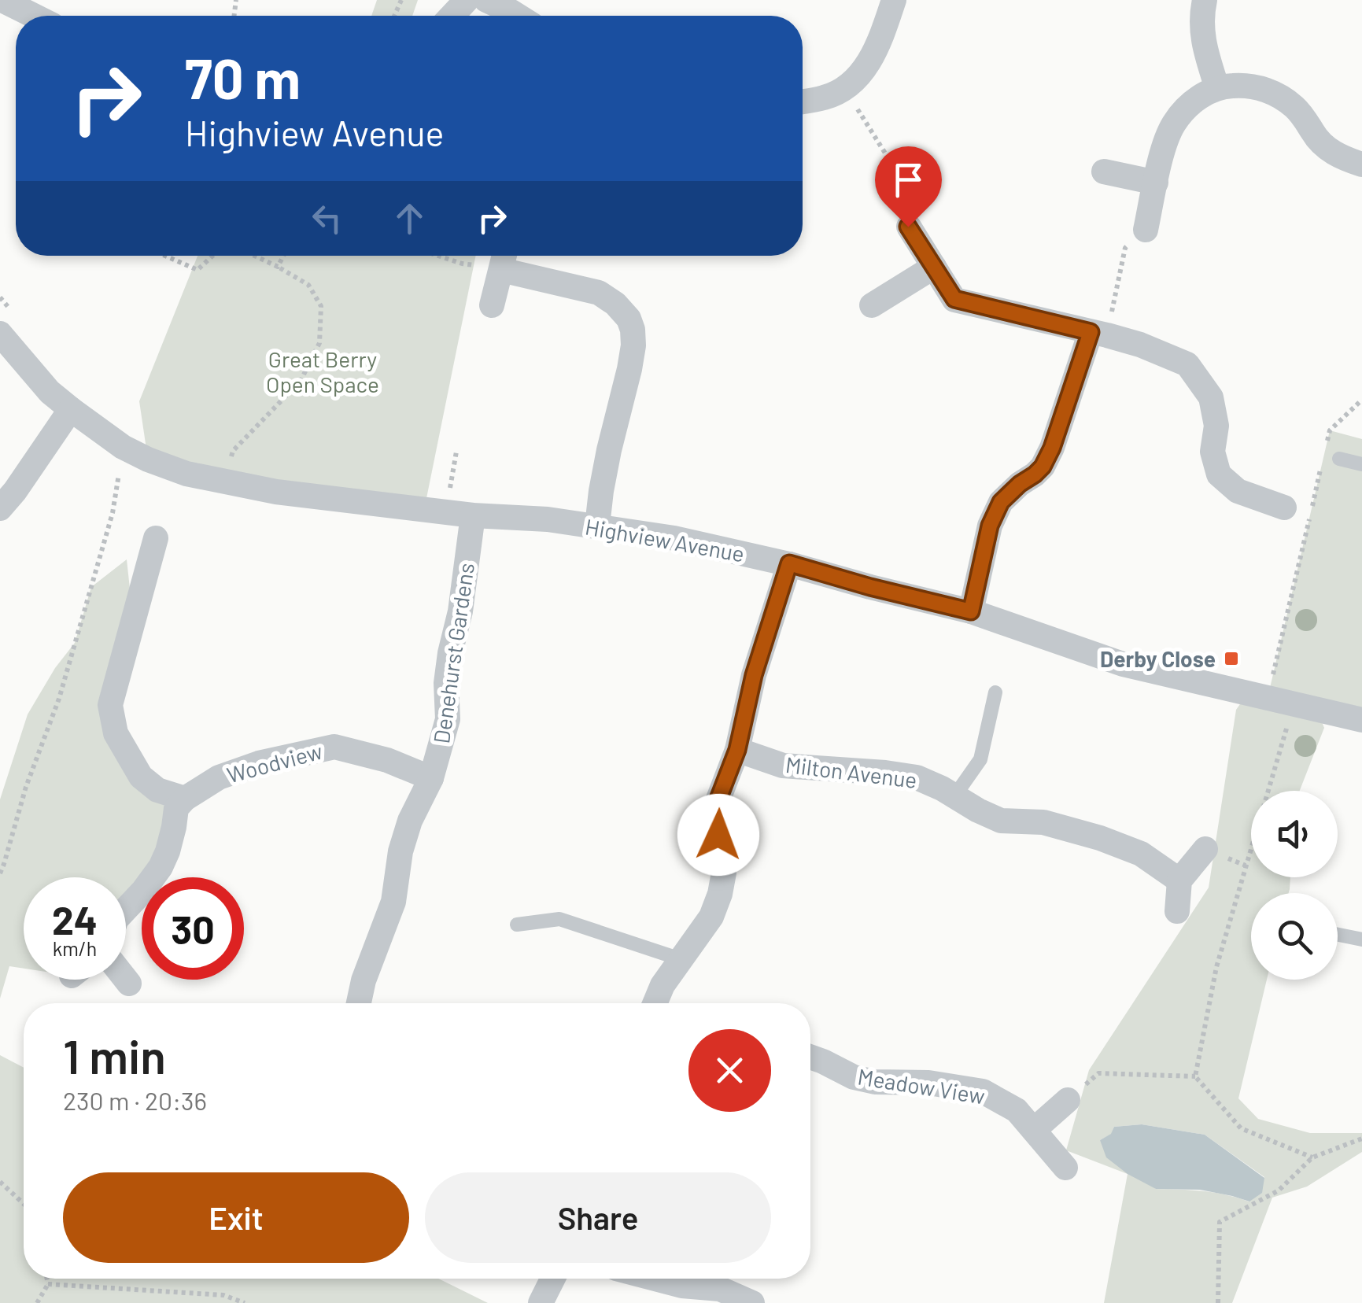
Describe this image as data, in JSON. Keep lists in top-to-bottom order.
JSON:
{
  "streets": {
    "street": [
      "Highview Avenue",
      "Denehurst Gardens",
      "Woodview",
      "Milton Avenue",
      "Meadow View"
    ]
  },
  "crossings": [
    ["Highview Avenue", "Denehurst Gardens"],
    ["Denehurst Gardens", "Woodview"]
  ],
  "parks": ["Great Berry Open Space"],
  "places": {
    "transit": ["Derby Close"]
  },
  "page": {
    "turn": ["70 m", "Highview Avenue"],
    "speed": "24 km/h",
    "limit": "30",
    "heading": ["1 min", "230 m · 20:36"],
    "buttons": ["Exit", "Share"]
  }
}
